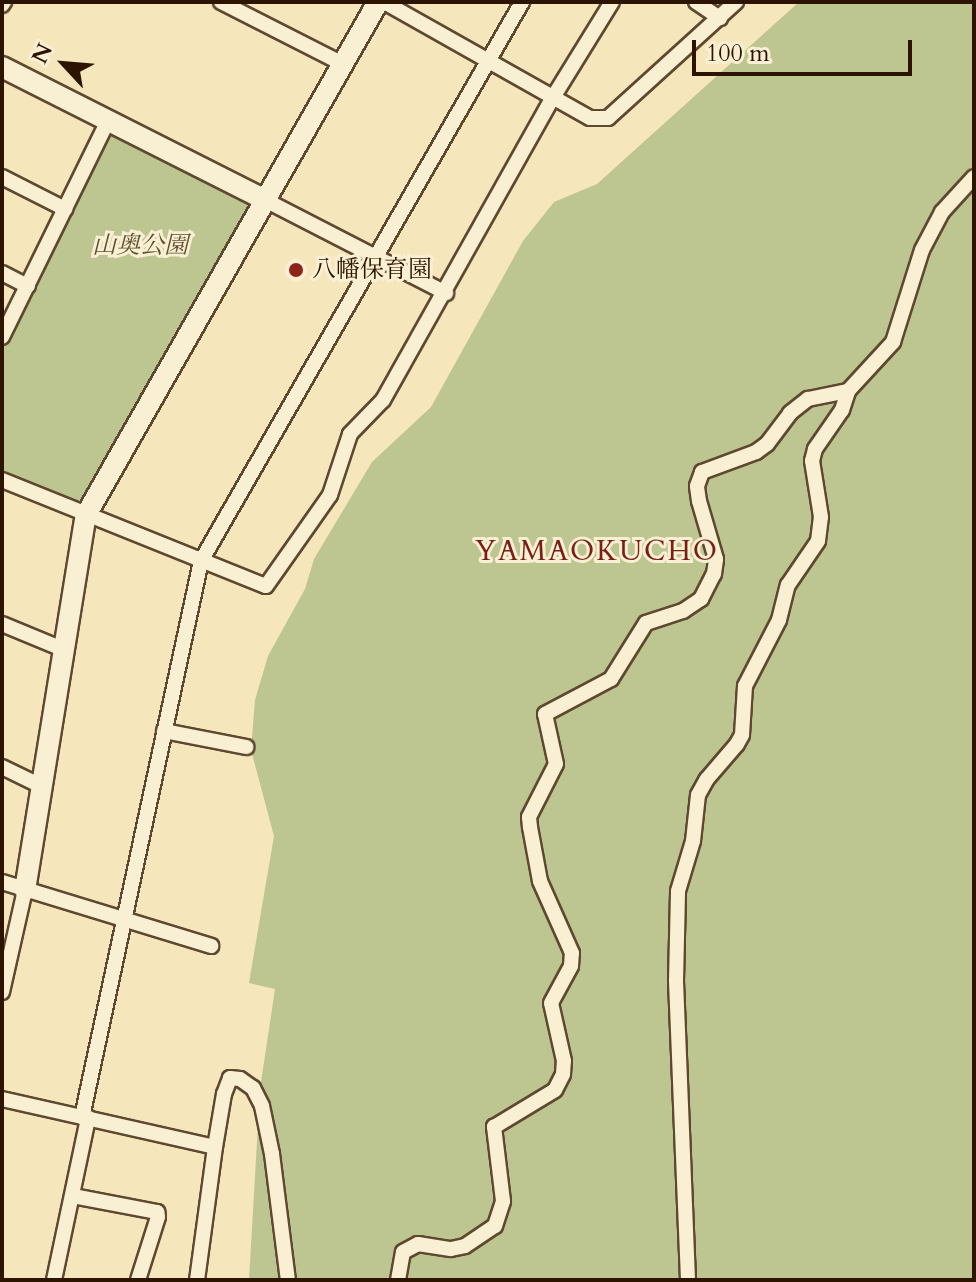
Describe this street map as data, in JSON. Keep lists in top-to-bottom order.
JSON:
{
  "districts": ["YAMAOKUCHO"],
  "parks": ["山奥公園"],
  "places": ["八幡保育園"],
  "scale_bar": "100 m",
  "north": "top left"
}
